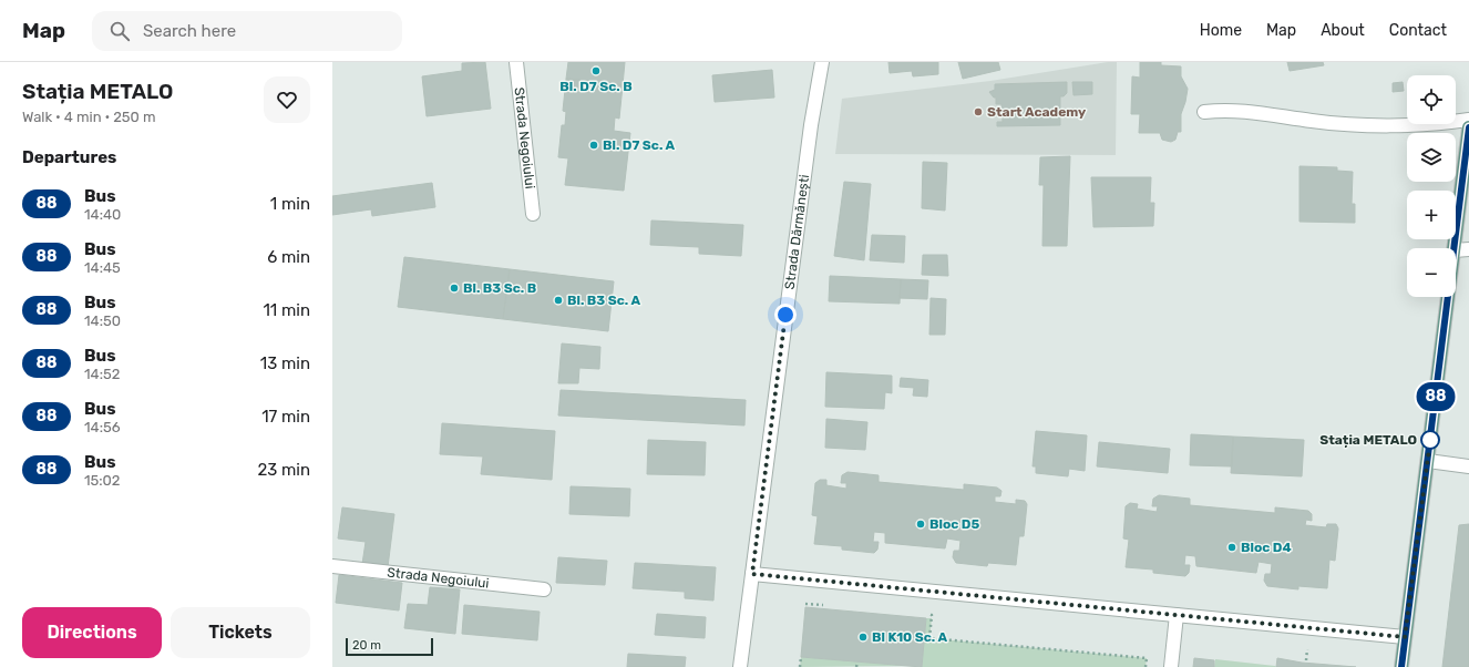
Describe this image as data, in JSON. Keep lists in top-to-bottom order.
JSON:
{
  "streets": {
    "street": ["Strada Negoiului", "Strada Dărmănești"]
  },
  "places": [
    "Bl. D7 Sc. B",
    "Start Academy",
    "Bl. D7 Sc. A",
    "Bl. B3 Sc. B",
    "Bl. B3 Sc. A",
    "Stația METALO",
    "Bloc D5",
    "Bloc D4",
    "Bl K10 Sc. A"
  ],
  "lines": ["bus line 88"],
  "scale_bar": "20 m",
  "page": {
    "header": "Map",
    "search": "Search here",
    "nav": [
      "Home",
      "Map",
      "About",
      "Contact"
    ],
    "heading": [
      ["Stația METALO", "Walk · 4 min · 250 m"],
      "Departures"
    ],
    "on_map": "88",
    "map_buttons": ["+", "−"],
    "list": [
      {
        "mark": "88",
        "name": "Bus",
        "note": "14:40",
        "value": "1 min"
      },
      {
        "mark": "88",
        "name": "Bus",
        "note": "14:45",
        "value": "6 min"
      },
      {
        "mark": "88",
        "name": "Bus",
        "note": "14:50",
        "value": "11 min"
      },
      {
        "mark": "88",
        "name": "Bus",
        "note": "14:52",
        "value": "13 min"
      },
      {
        "mark": "88",
        "name": "Bus",
        "note": "14:56",
        "value": "17 min"
      },
      {
        "mark": "88",
        "name": "Bus",
        "note": "15:02",
        "value": "23 min"
      }
    ],
    "buttons": ["Directions", "Tickets"],
    "scale": "20 m"
  }
}
